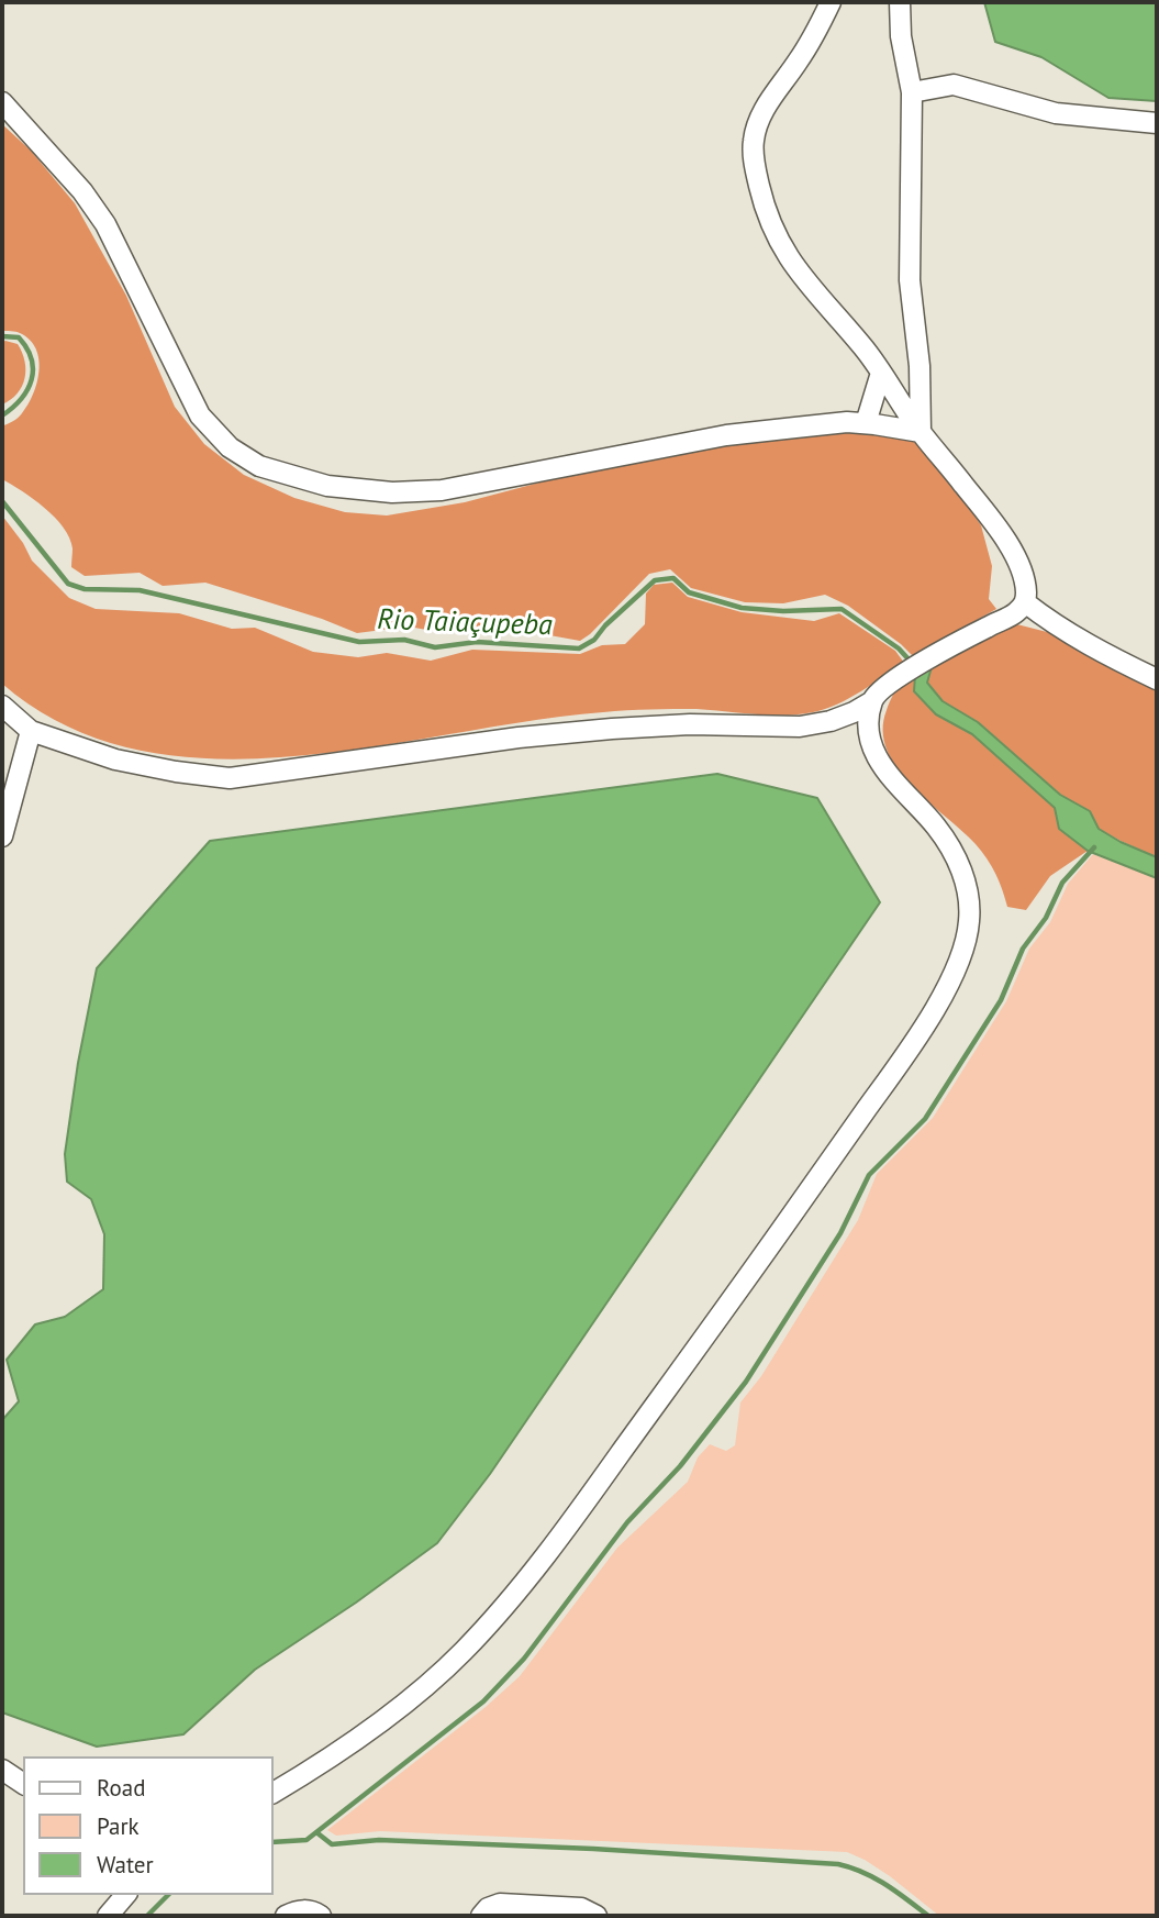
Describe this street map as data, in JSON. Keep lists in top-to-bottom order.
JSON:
{
  "water": ["Rio Taiaçupeba"],
  "legend": ["Road", "Park", "Water"]
}
